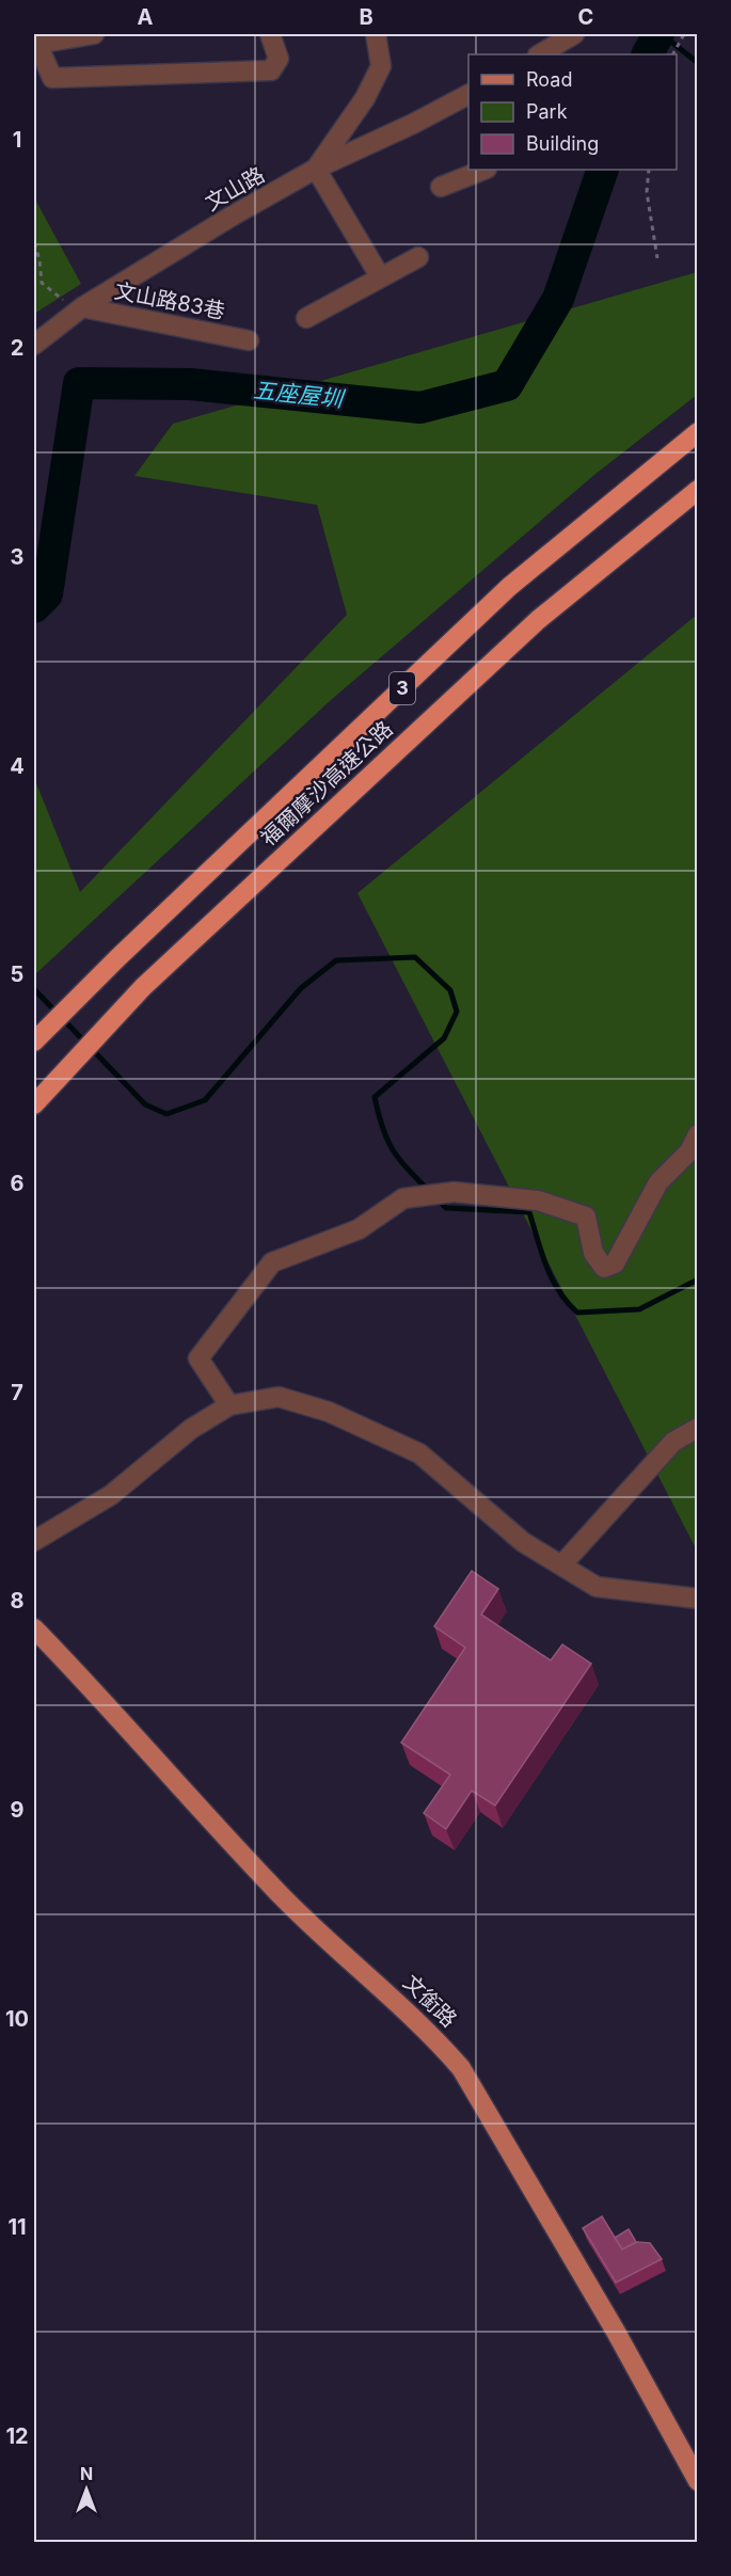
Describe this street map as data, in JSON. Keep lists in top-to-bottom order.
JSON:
{
  "streets": {
    "highway": ["3", "福爾摩沙高速公路"],
    "main road": ["文銜路"],
    "street": ["文山路", "文山路83巷"]
  },
  "crossings": [
    ["文山路", "文山路83巷"]
  ],
  "water": ["五座屋圳"],
  "legend": ["Road", "Park", "Building"],
  "north": "top",
  "grid": {
    "columns": ["A", "B", "C"],
    "rows": [
      "1",
      "2",
      "3",
      "4",
      "5",
      "6",
      "7",
      "8",
      "9",
      "10",
      "11",
      "12"
    ]
  }
}
